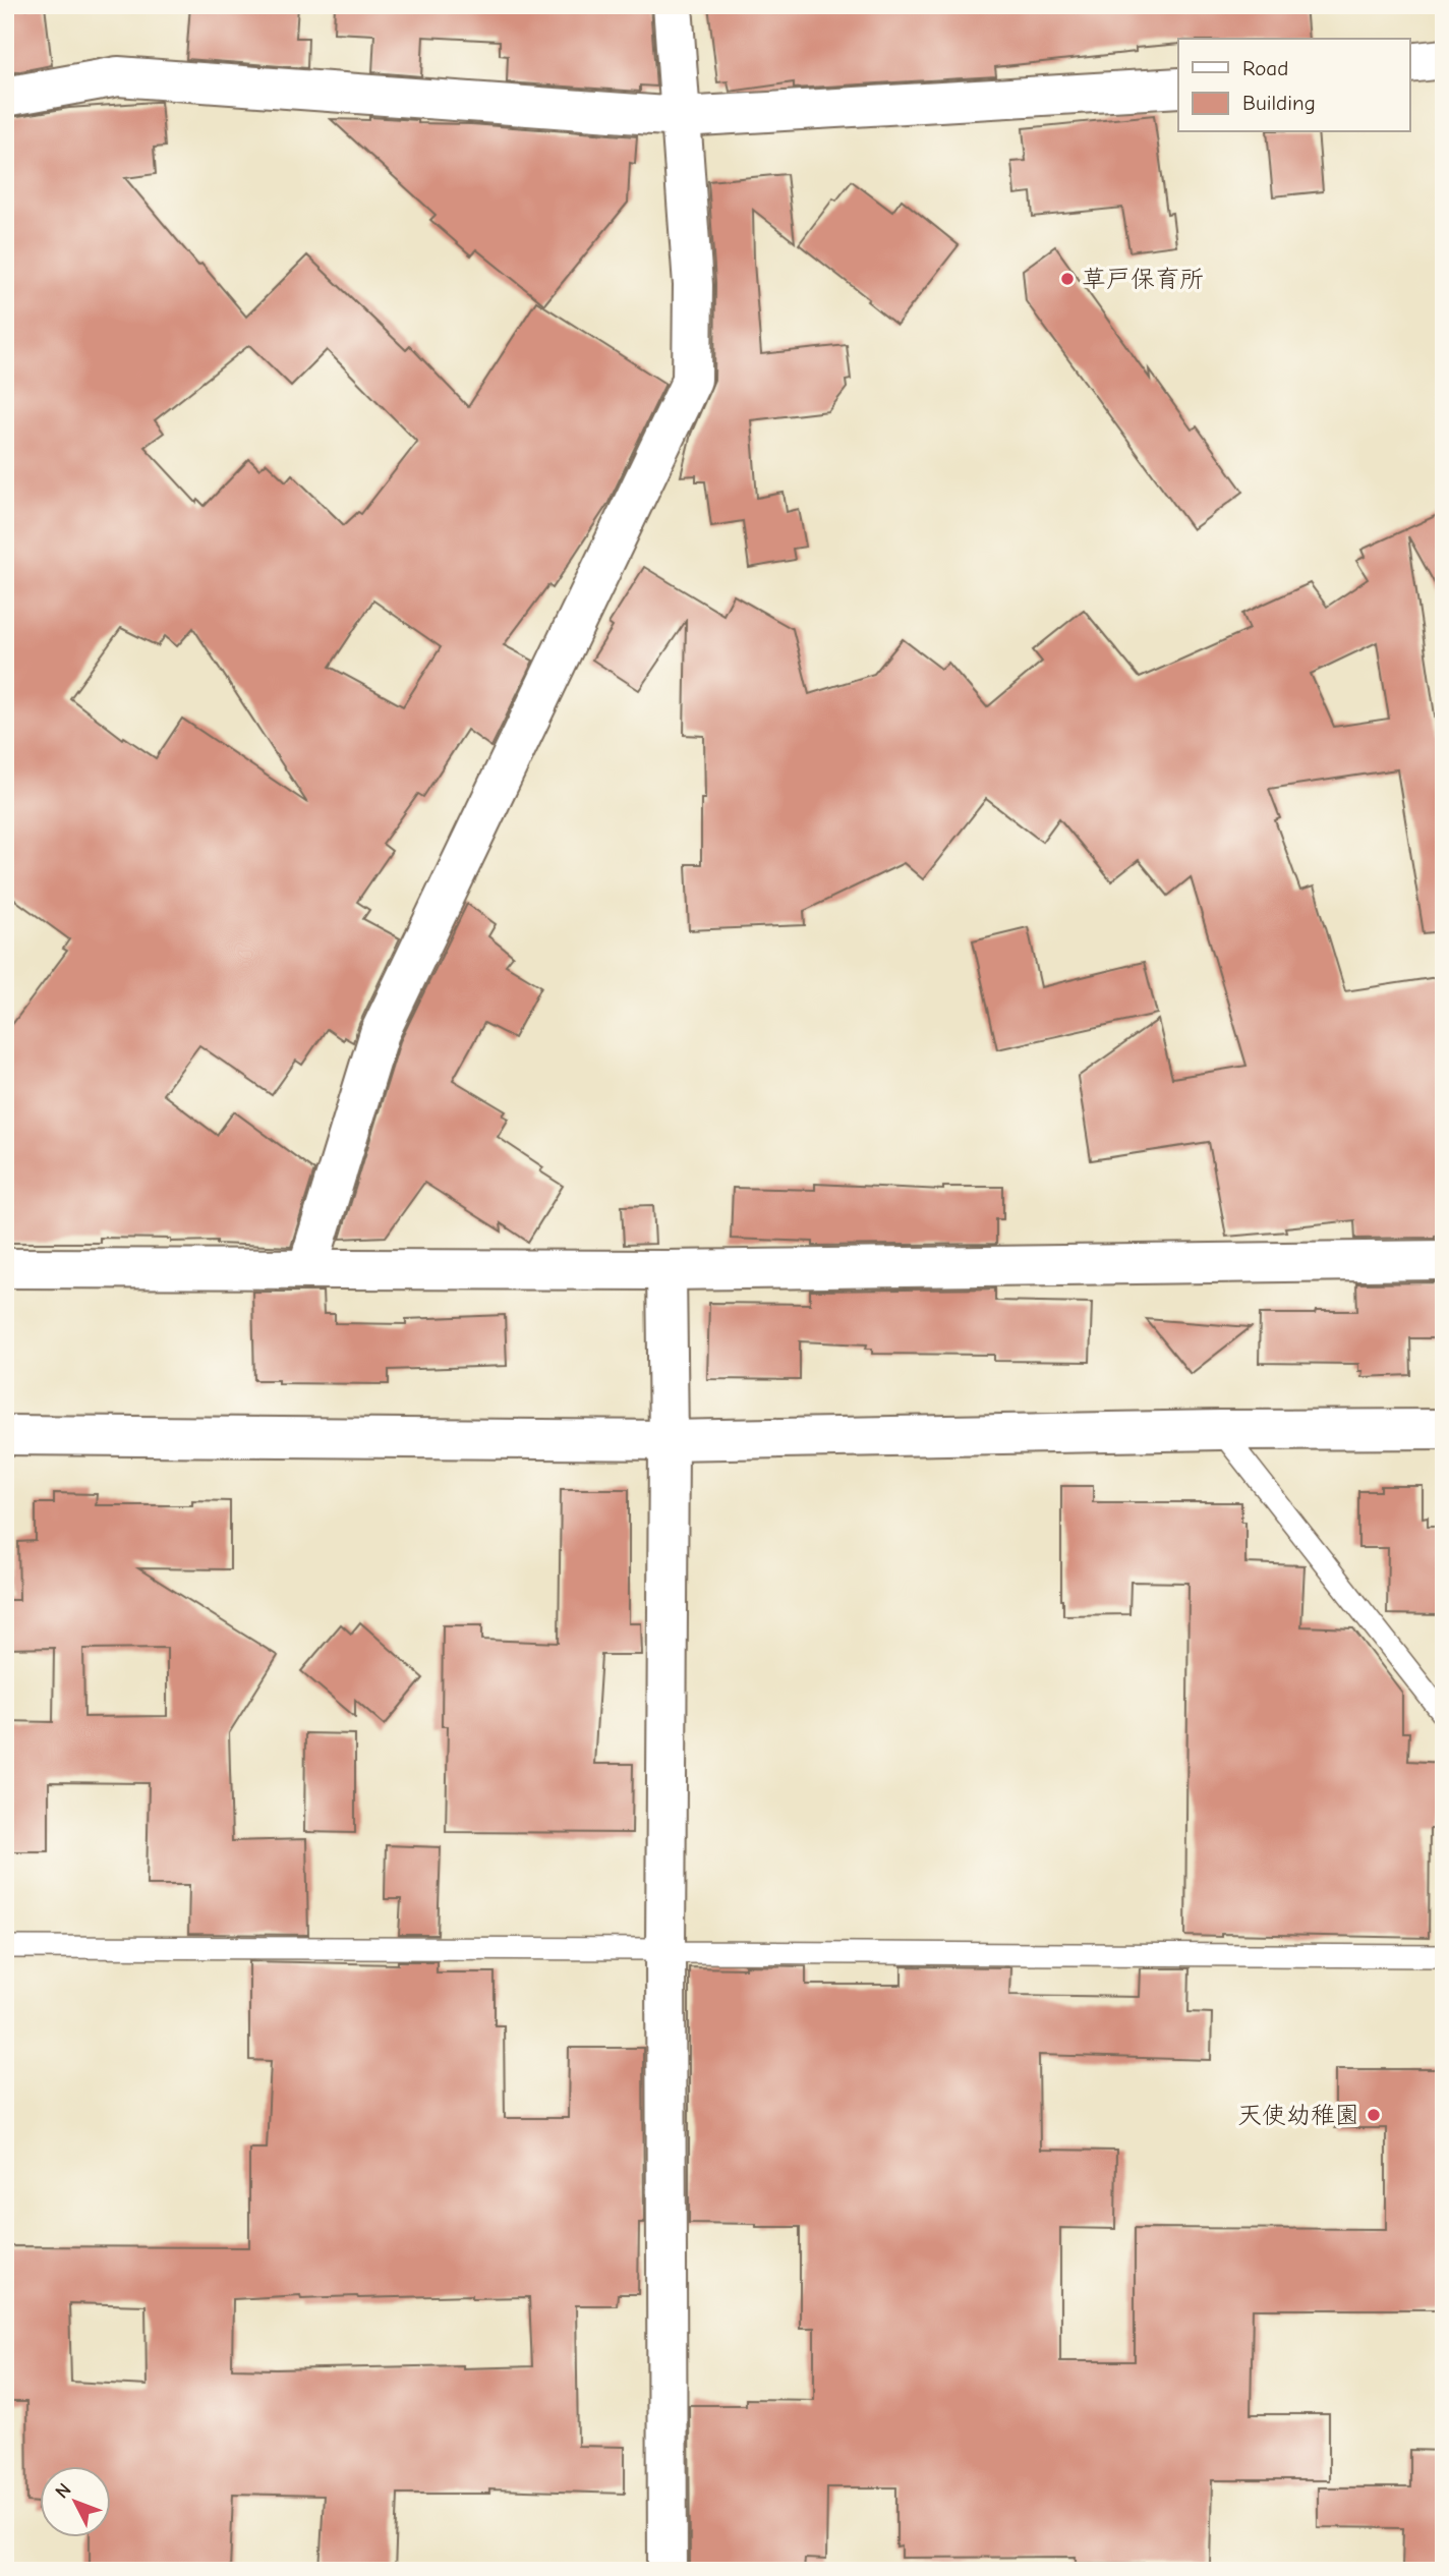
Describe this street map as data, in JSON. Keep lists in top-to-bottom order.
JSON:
{
  "places": ["草戸保育所", "天使幼稚園"],
  "legend": ["Road", "Building"],
  "north": "top left"
}
